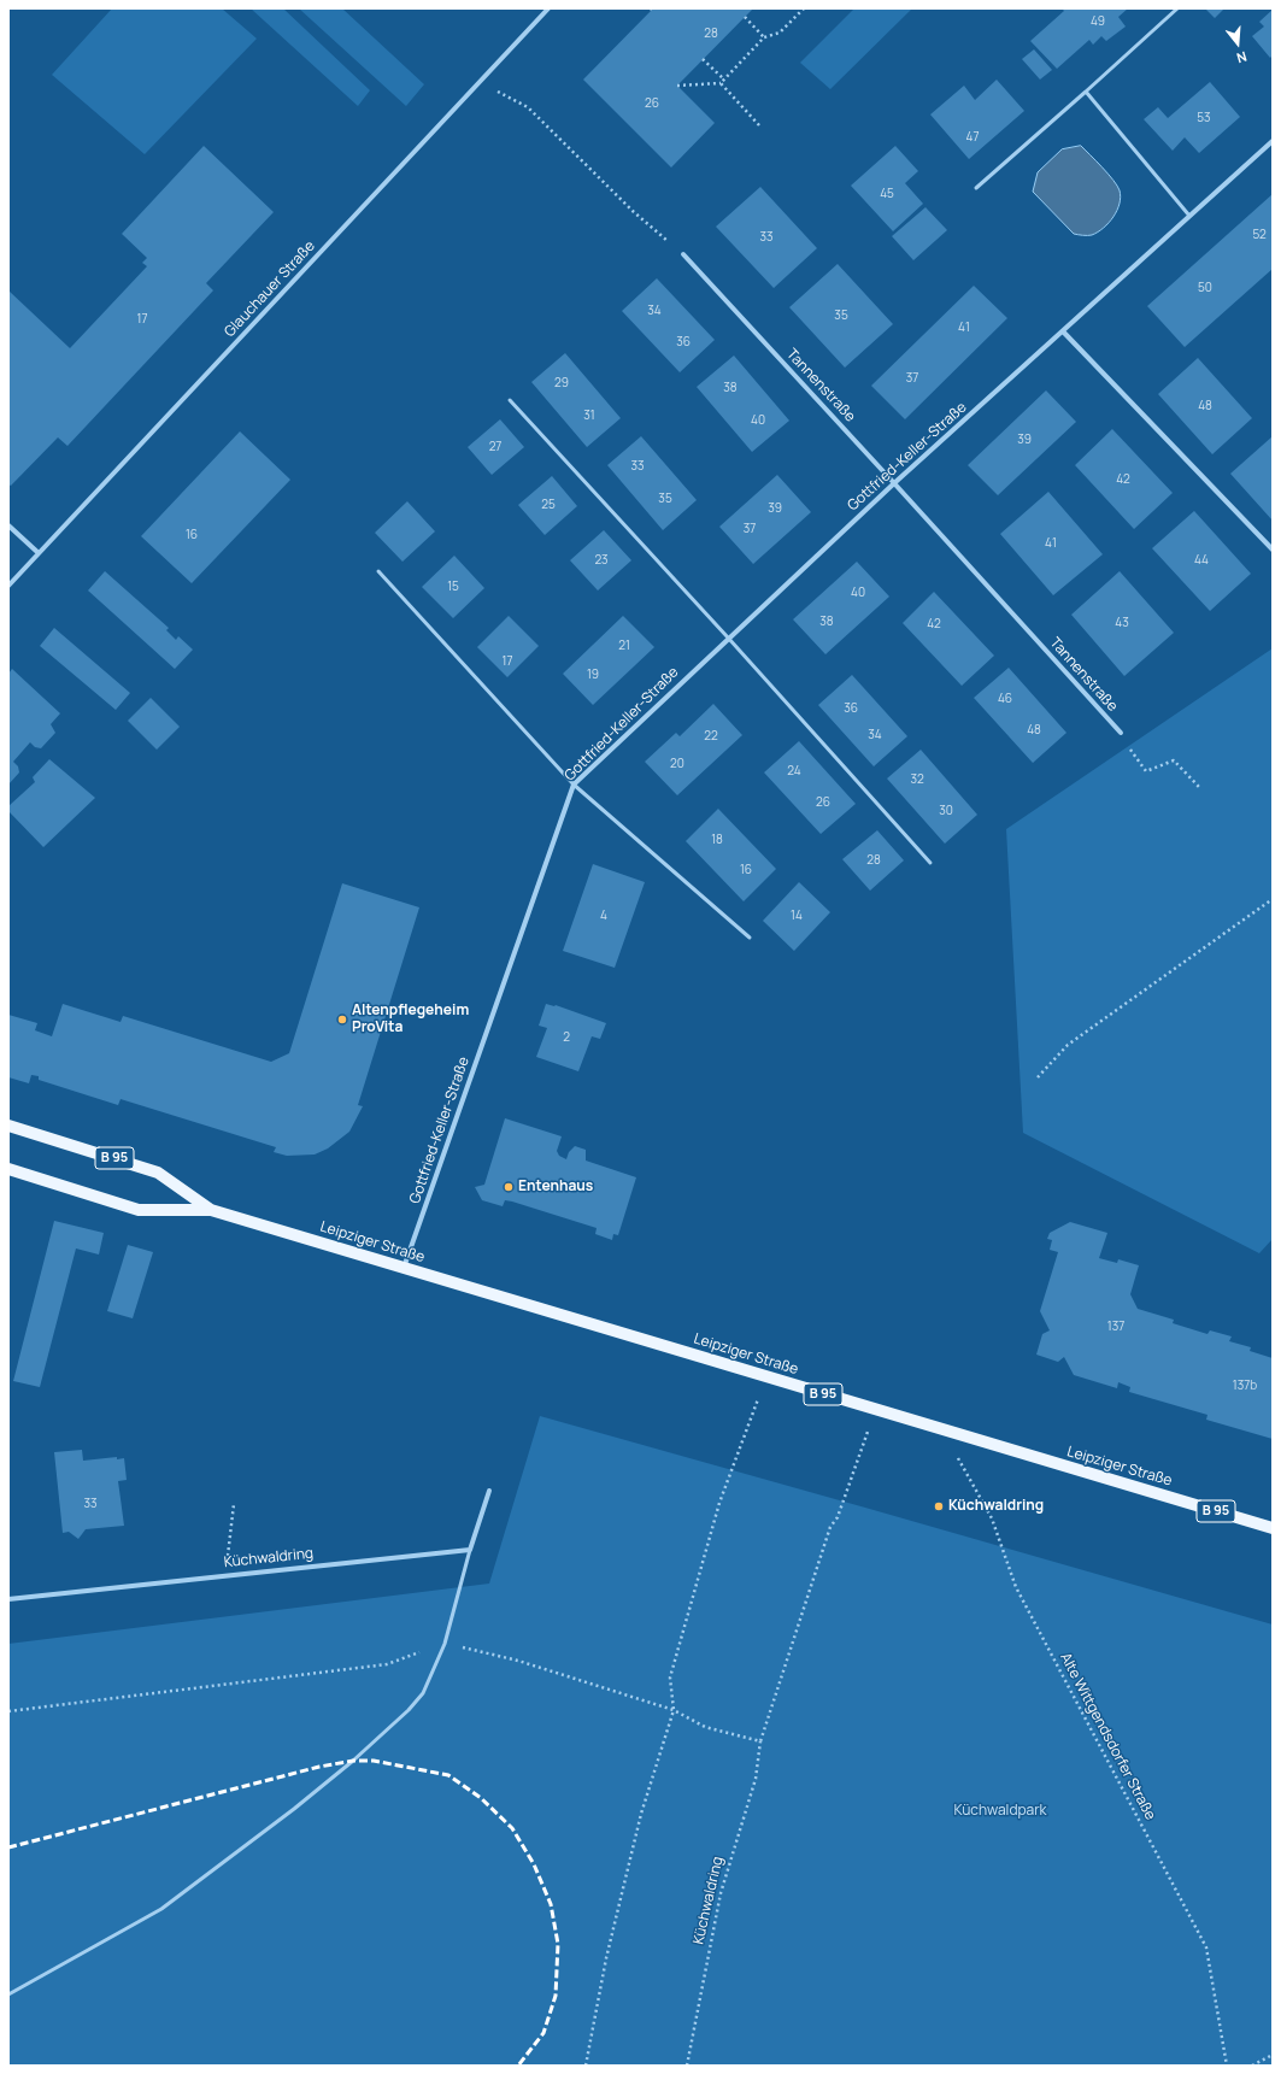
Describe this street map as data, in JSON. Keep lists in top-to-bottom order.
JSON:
{
  "streets": {
    "main road": ["B 95", "Leipziger Straße"],
    "street": [
      "Glauchauer Straße",
      "Tannenstraße",
      "Gottfried-Keller-Straße",
      "Küchwaldring"
    ],
    "path": ["Alte Wittgendsdorfer Straße"]
  },
  "crossings": [
    ["Tannenstraße", "Gottfried-Keller-Straße"],
    ["Gottfried-Keller-Straße", "Leipziger Straße"],
    ["Leipziger Straße", "Küchwaldring"],
    ["Leipziger Straße", "Alte Wittgendsdorfer Straße"]
  ],
  "parks": ["Küchwaldpark"],
  "places": ["Altenpflegeheim ProVita", "Entenhaus", "Küchwaldring"],
  "house_numbers": [
    "49",
    "28",
    "26",
    "53",
    "47",
    "45",
    "52",
    "33",
    "50",
    "34",
    "35",
    "17",
    "41",
    "36",
    "37",
    "29",
    "38",
    "48",
    "31",
    "40",
    "39",
    "27",
    "33",
    "42",
    "35",
    "25",
    "39",
    "37",
    "16",
    "41",
    "23",
    "44",
    "15",
    "40",
    "38",
    "43",
    "42",
    "21",
    "17",
    "19",
    "46",
    "36",
    "48",
    "34",
    "22",
    "20",
    "24",
    "32",
    "26",
    "30",
    "18",
    "28",
    "16",
    "4",
    "14",
    "2",
    "137",
    "137b",
    "33"
  ],
  "north": "bottom"
}
